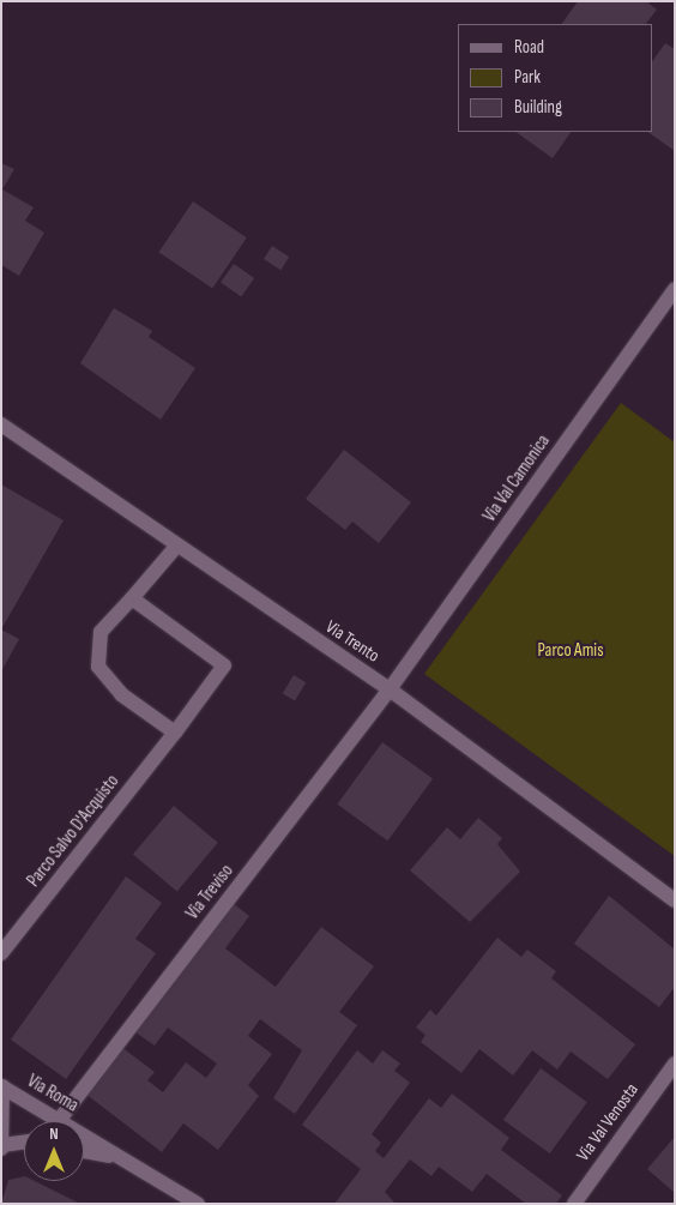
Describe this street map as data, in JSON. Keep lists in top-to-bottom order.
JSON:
{
  "streets": {
    "street": [
      "Via Val Camonica",
      "Via Trento",
      "Parco Salvo D'Acquisto",
      "Via Treviso",
      "Via Roma",
      "Via Val Venosta"
    ]
  },
  "crossings": [
    ["Via Val Camonica", "Via Trento"],
    ["Via Val Camonica", "Via Treviso"],
    ["Via Trento", "Via Treviso"],
    ["Via Treviso", "Via Roma"]
  ],
  "parks": ["Parco Amis"],
  "legend": ["Road", "Park", "Building"],
  "north": "top"
}
